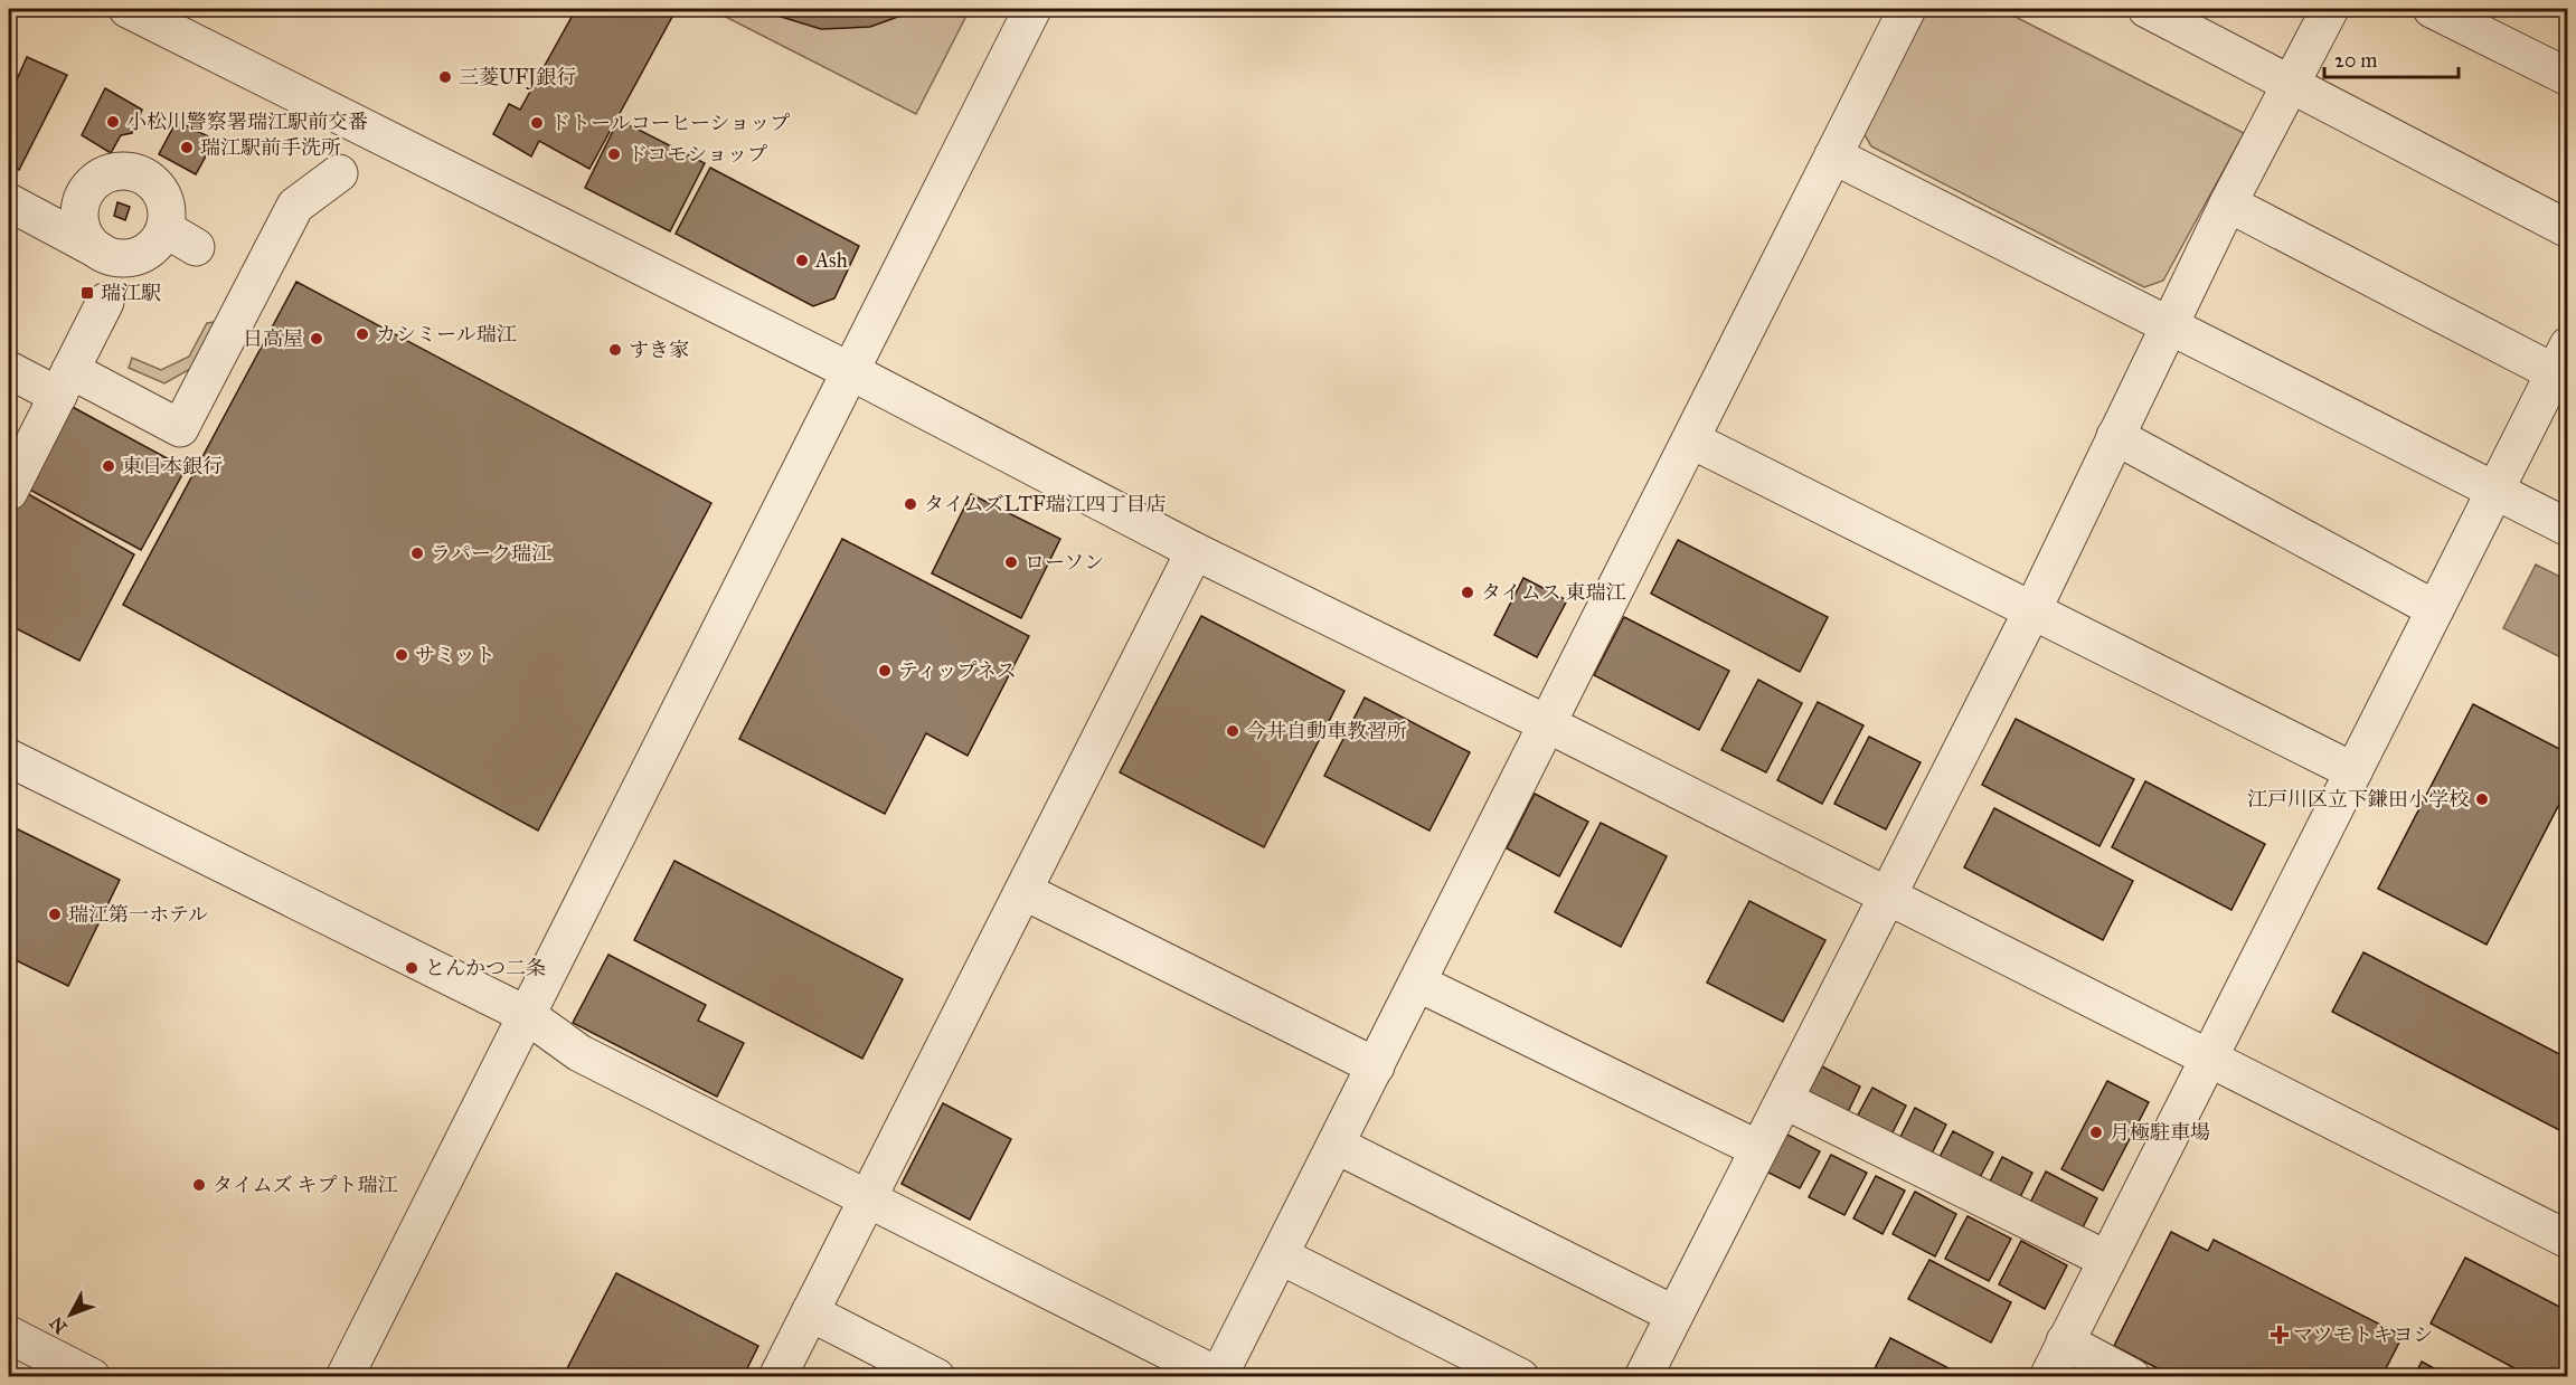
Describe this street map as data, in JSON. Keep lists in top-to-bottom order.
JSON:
{
  "places": {
    "other": [
      "三菱UFJ銀行",
      "小松川警察署瑞江駅前交番",
      "ドトールコーヒーショップ",
      "瑞江駅前手洗所",
      "ドコモショップ",
      "Ash",
      "カシミール瑞江",
      "日高屋",
      "すき家",
      "東日本銀行",
      "タイムズLTF瑞江四丁目店",
      "ラパーク瑞江",
      "ローソン",
      "タイムス 東瑞江",
      "サミット",
      "ティップネス",
      "今井自動車教習所",
      "江戸川区立下鎌田小学校",
      "瑞江第一ホテル",
      "とんかつ二条",
      "月極駐車場",
      "タイムズ キプト瑞江"
    ],
    "transit": ["瑞江駅"],
    "health": ["マツモトキヨシ"]
  },
  "scale_bar": "20 m",
  "north": "bottom left"
}
